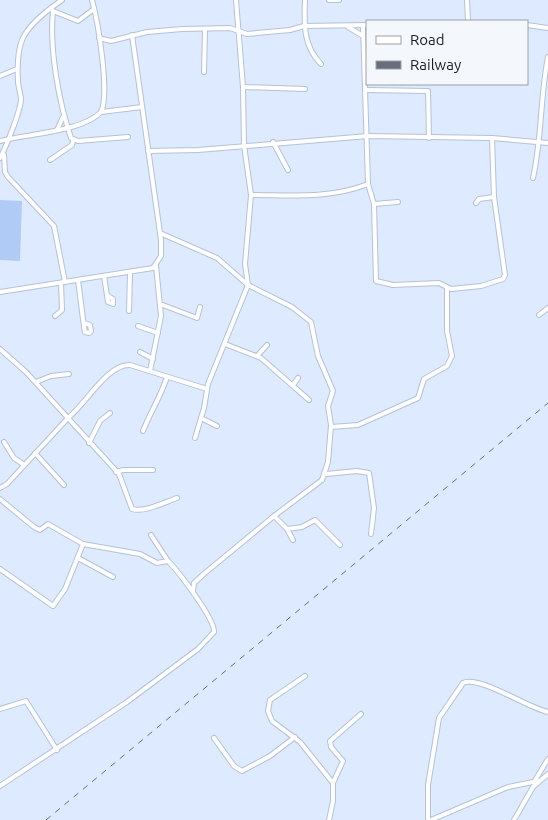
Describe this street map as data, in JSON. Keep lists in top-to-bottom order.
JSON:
{
  "legend": ["Road", "Railway"]
}
